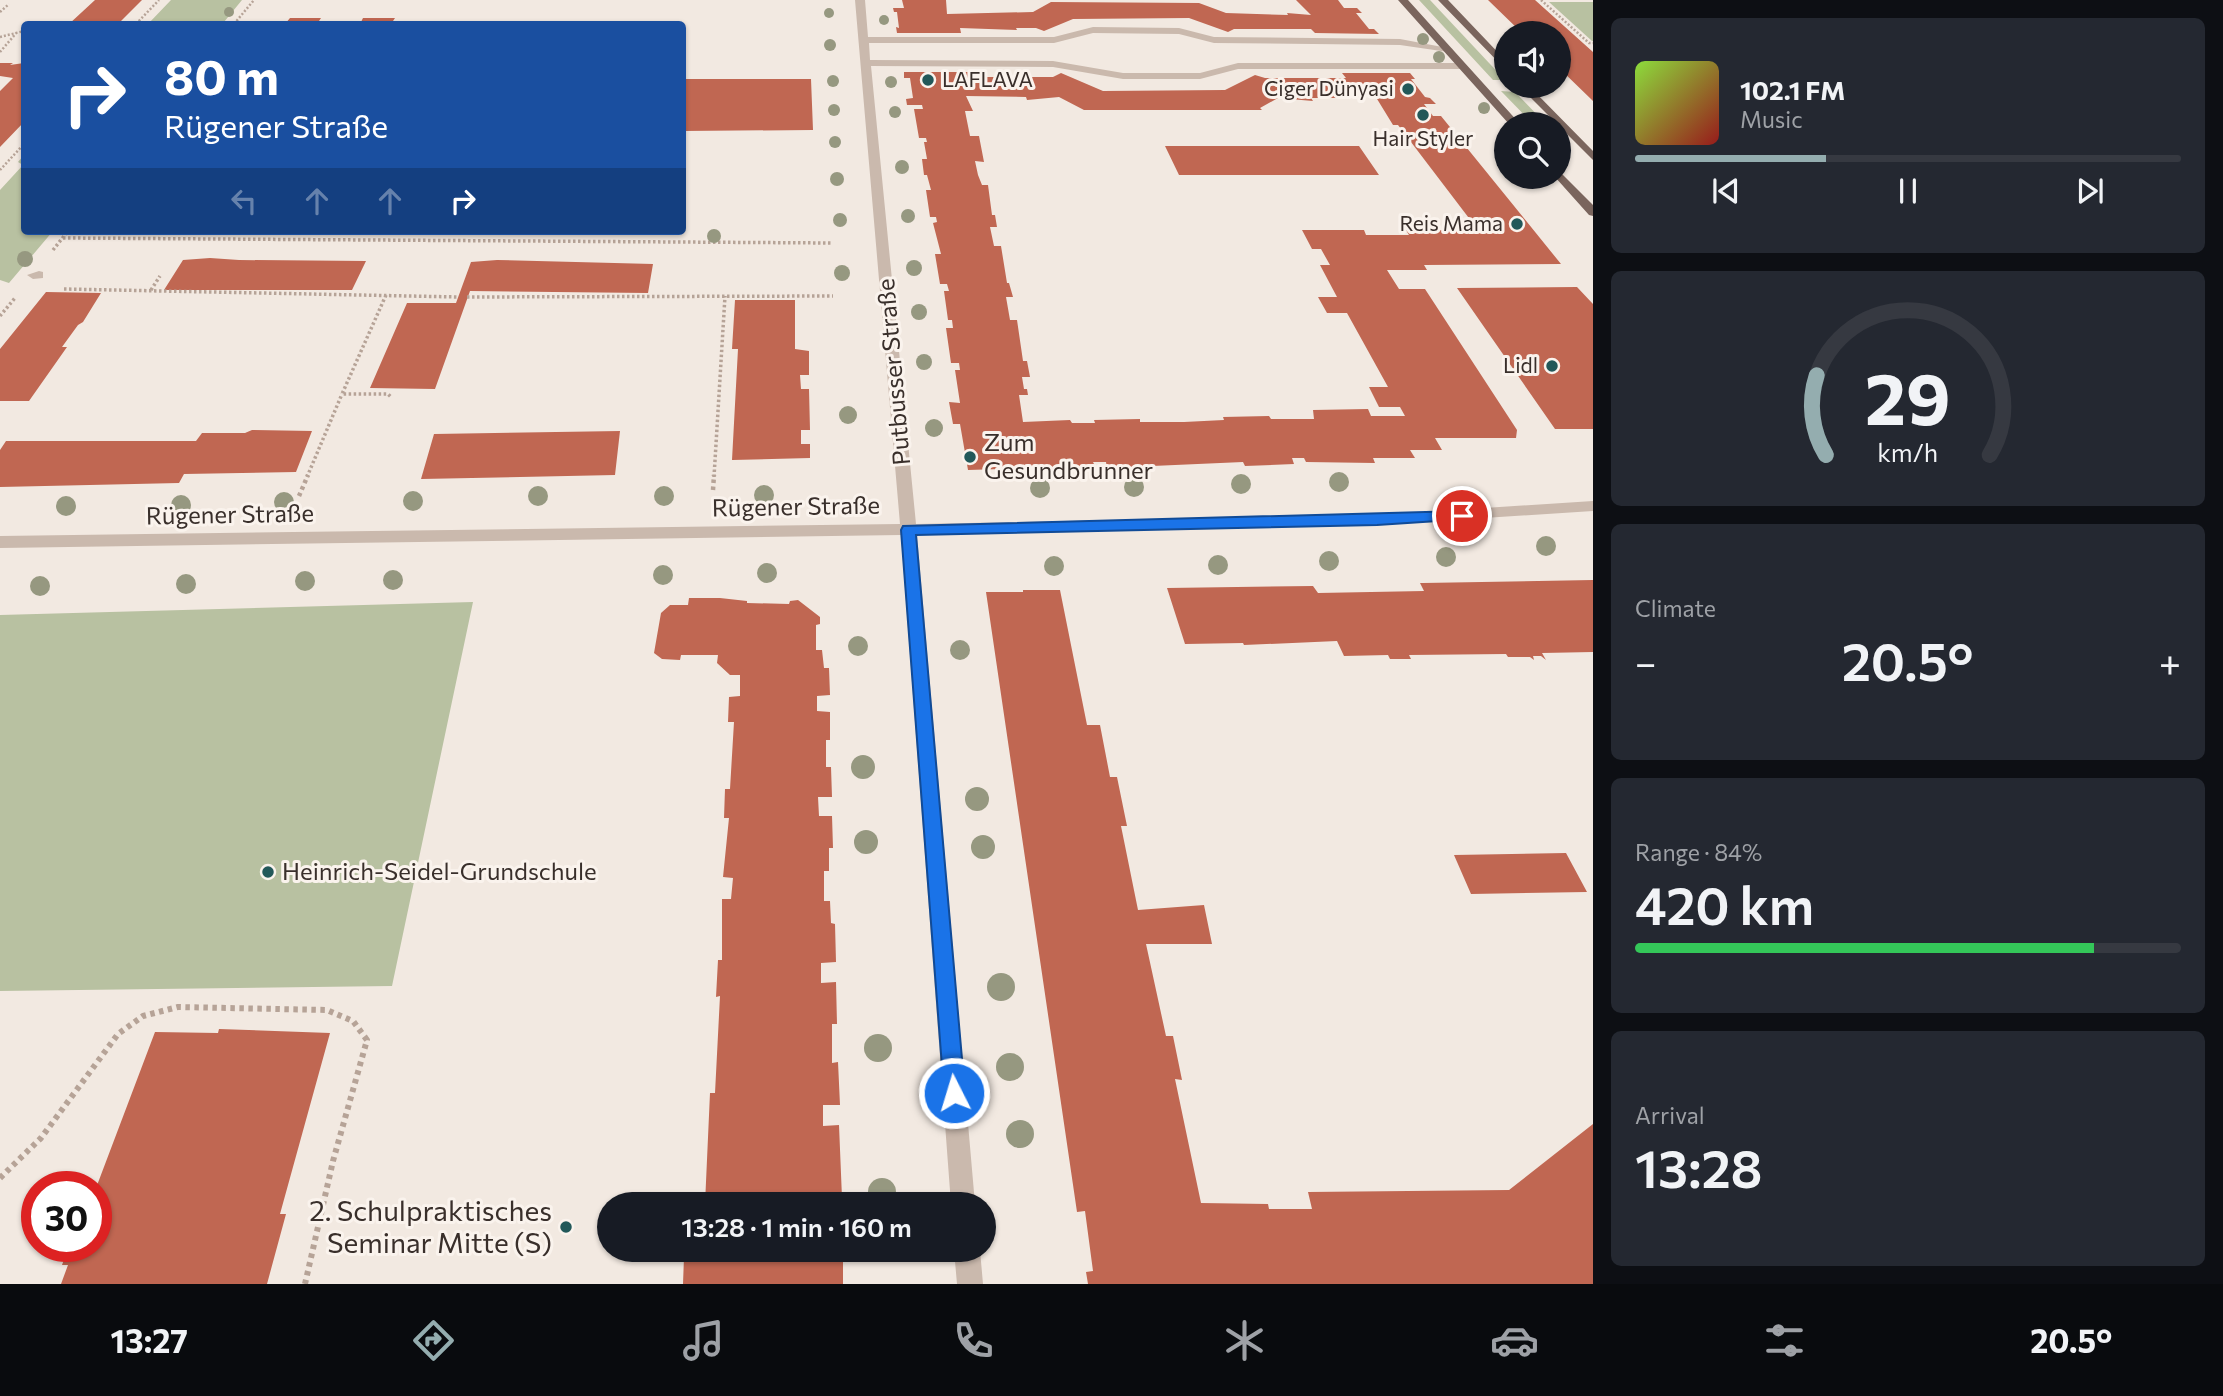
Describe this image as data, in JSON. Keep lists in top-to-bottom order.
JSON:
{
  "streets": {
    "street": ["Putbusser Straße", "Rügener Straße"]
  },
  "crossings": [
    ["Putbusser Straße", "Rügener Straße"]
  ],
  "places": [
    "LAFLAVA",
    "Ciger Dünyasi",
    "Hair Styler",
    "Reis Mama",
    "Lidl",
    "Zum Gesundbrunner",
    "Heinrich-Seidel-Grundschule",
    "2. Schulpraktisches Seminar Mitte (S)"
  ],
  "page": {
    "turn": ["80 m", "Rügener Straße"],
    "song": ["102.1 FM", "Music"],
    "tile": [
      "Climate",
      ["Range · 84%", "420 km"],
      ["Arrival", "13:28"]
    ],
    "heat": ["−", "20.5°", "+"],
    "limit": "30",
    "trip": "13:28 · 1 min · 160 m",
    "tabs": ["13:27", "20.5°"],
    "gauge": ["29", "km/h"]
  }
}
